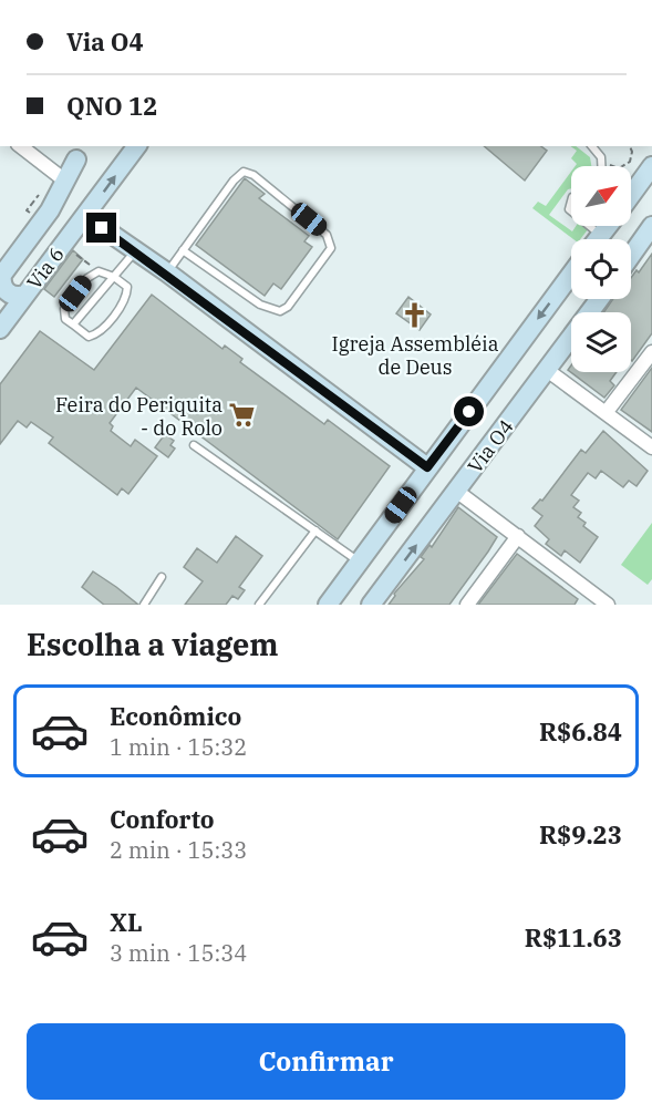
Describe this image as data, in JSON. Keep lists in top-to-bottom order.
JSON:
{
  "streets": {
    "main road": ["Via 6", "Via O4"]
  },
  "places": {
    "church": ["Igreja Assembléia de Deus"],
    "supermarket": ["Feira do Periquita - do Rolo"]
  },
  "north": "top right",
  "page": {
    "banner": ["Via O4", "QNO 12"],
    "heading": "Escolha a viagem",
    "list": [
      {
        "name": "Econômico",
        "note": "1 min · 15:32",
        "value": "R$6.84"
      },
      {
        "name": "Conforto",
        "note": "2 min · 15:33",
        "value": "R$9.23"
      },
      {
        "name": "XL",
        "note": "3 min · 15:34",
        "value": "R$11.63"
      }
    ],
    "buttons": "Confirmar"
  }
}
